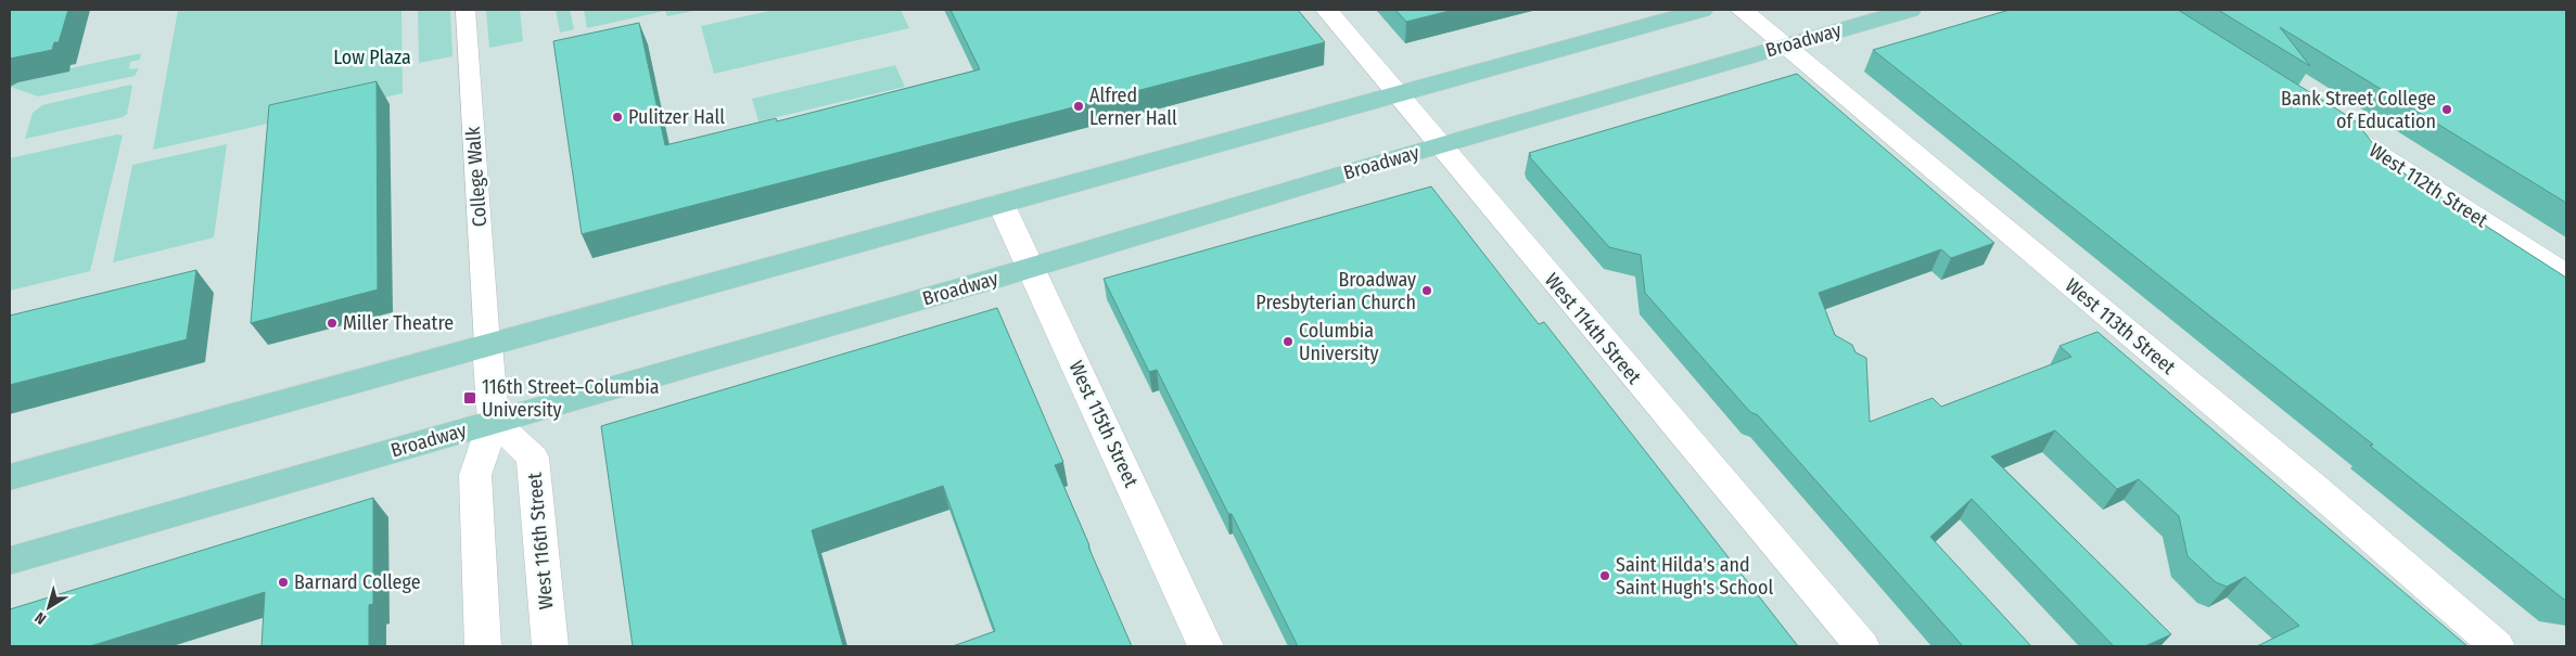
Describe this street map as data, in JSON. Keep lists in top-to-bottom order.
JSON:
{
  "streets": {
    "main road": ["Broadway"],
    "street": [
      "College Walk",
      "West 112th Street",
      "West 113th Street",
      "West 114th Street",
      "West 115th Street",
      "West 116th Street"
    ]
  },
  "crossings": [
    ["Broadway", "West 113th Street"],
    ["Broadway", "West 114th Street"],
    ["Broadway", "West 115th Street"],
    ["Broadway", "West 116th Street"]
  ],
  "parks": ["Low Plaza"],
  "places": {
    "other": [
      "Alfred Lerner Hall",
      "Bank Street College of Education",
      "Pulitzer Hall",
      "Broadway Presbyterian Church",
      "Miller Theatre",
      "Columbia University",
      "Saint Hilda's and Saint Hugh's School",
      "Barnard College"
    ],
    "transit": ["116th Street–Columbia University"]
  },
  "north": "bottom left"
}
